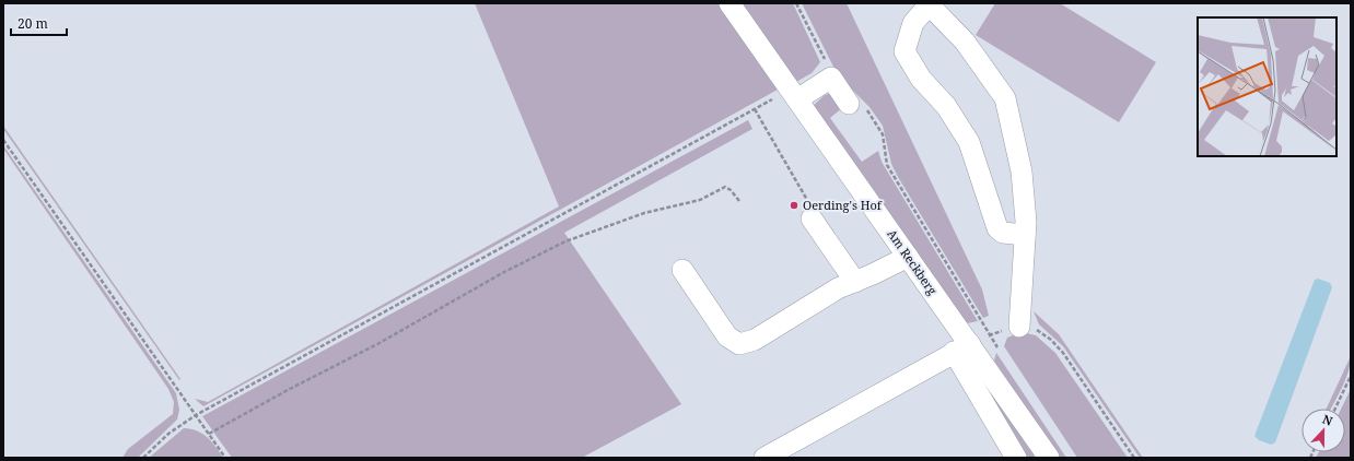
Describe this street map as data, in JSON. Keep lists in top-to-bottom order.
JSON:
{
  "streets": {
    "street": ["Am Reckberg"]
  },
  "places": ["Oerding's Hof"],
  "scale_bar": "20 m",
  "north": "top"
}
